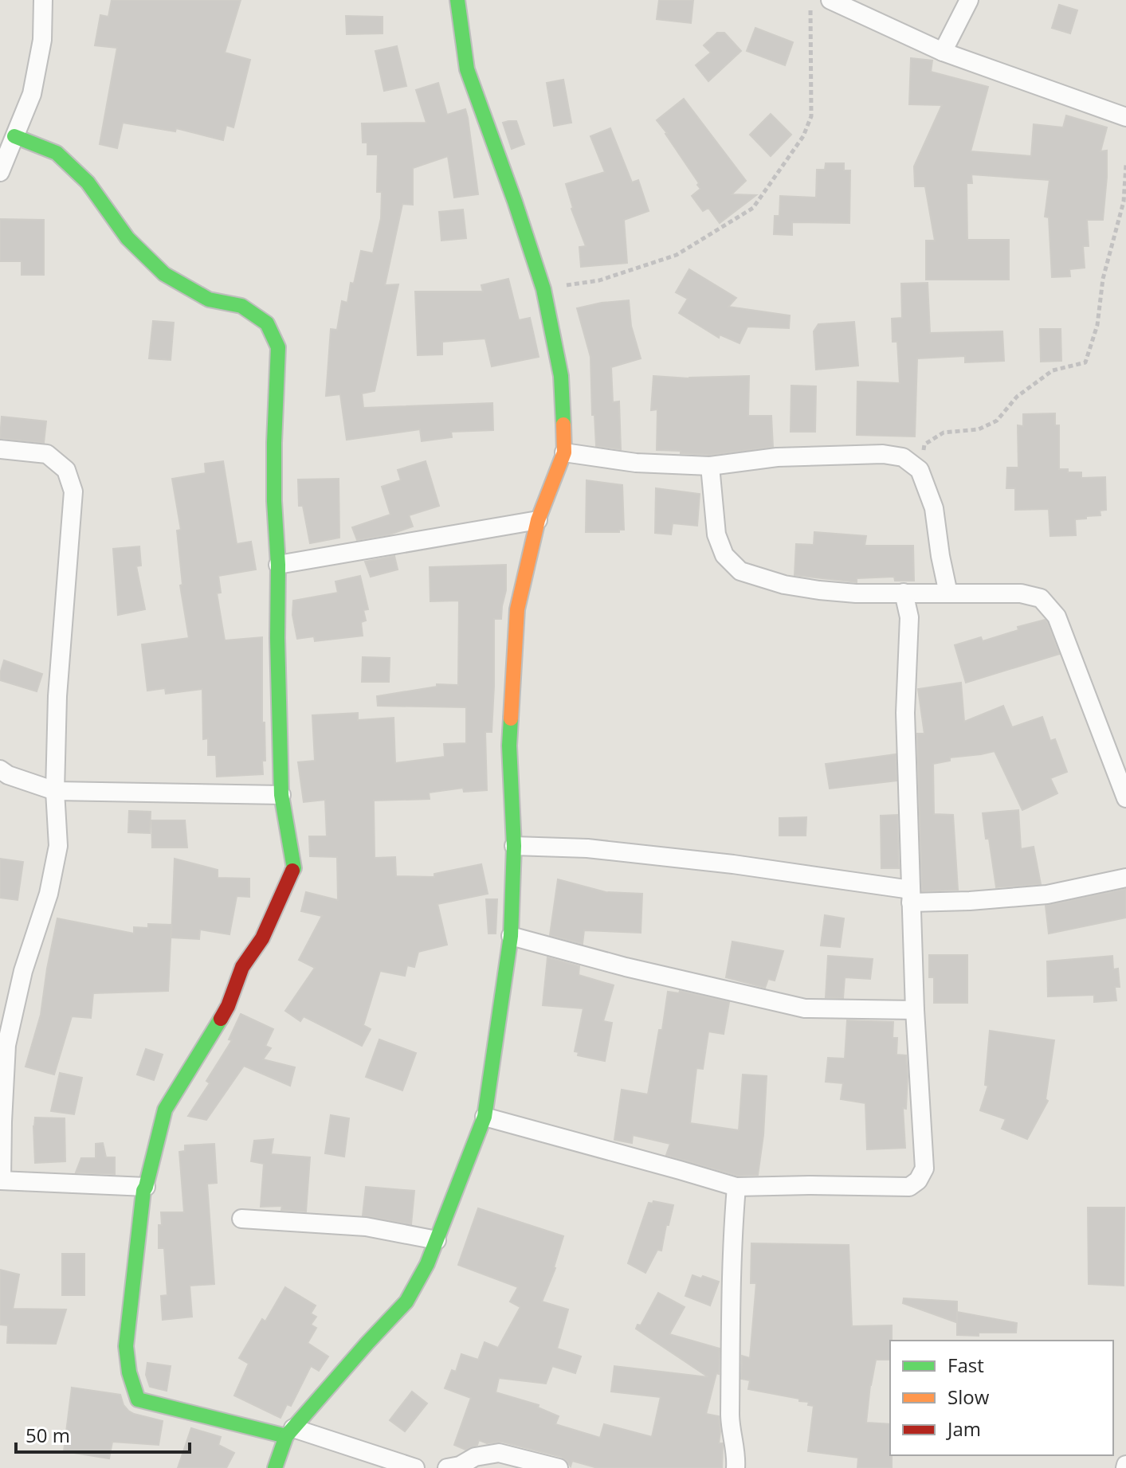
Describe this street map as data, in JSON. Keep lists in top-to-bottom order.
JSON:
{
  "legend": ["Fast", "Slow", "Jam"],
  "scale_bar": "50 m"
}
